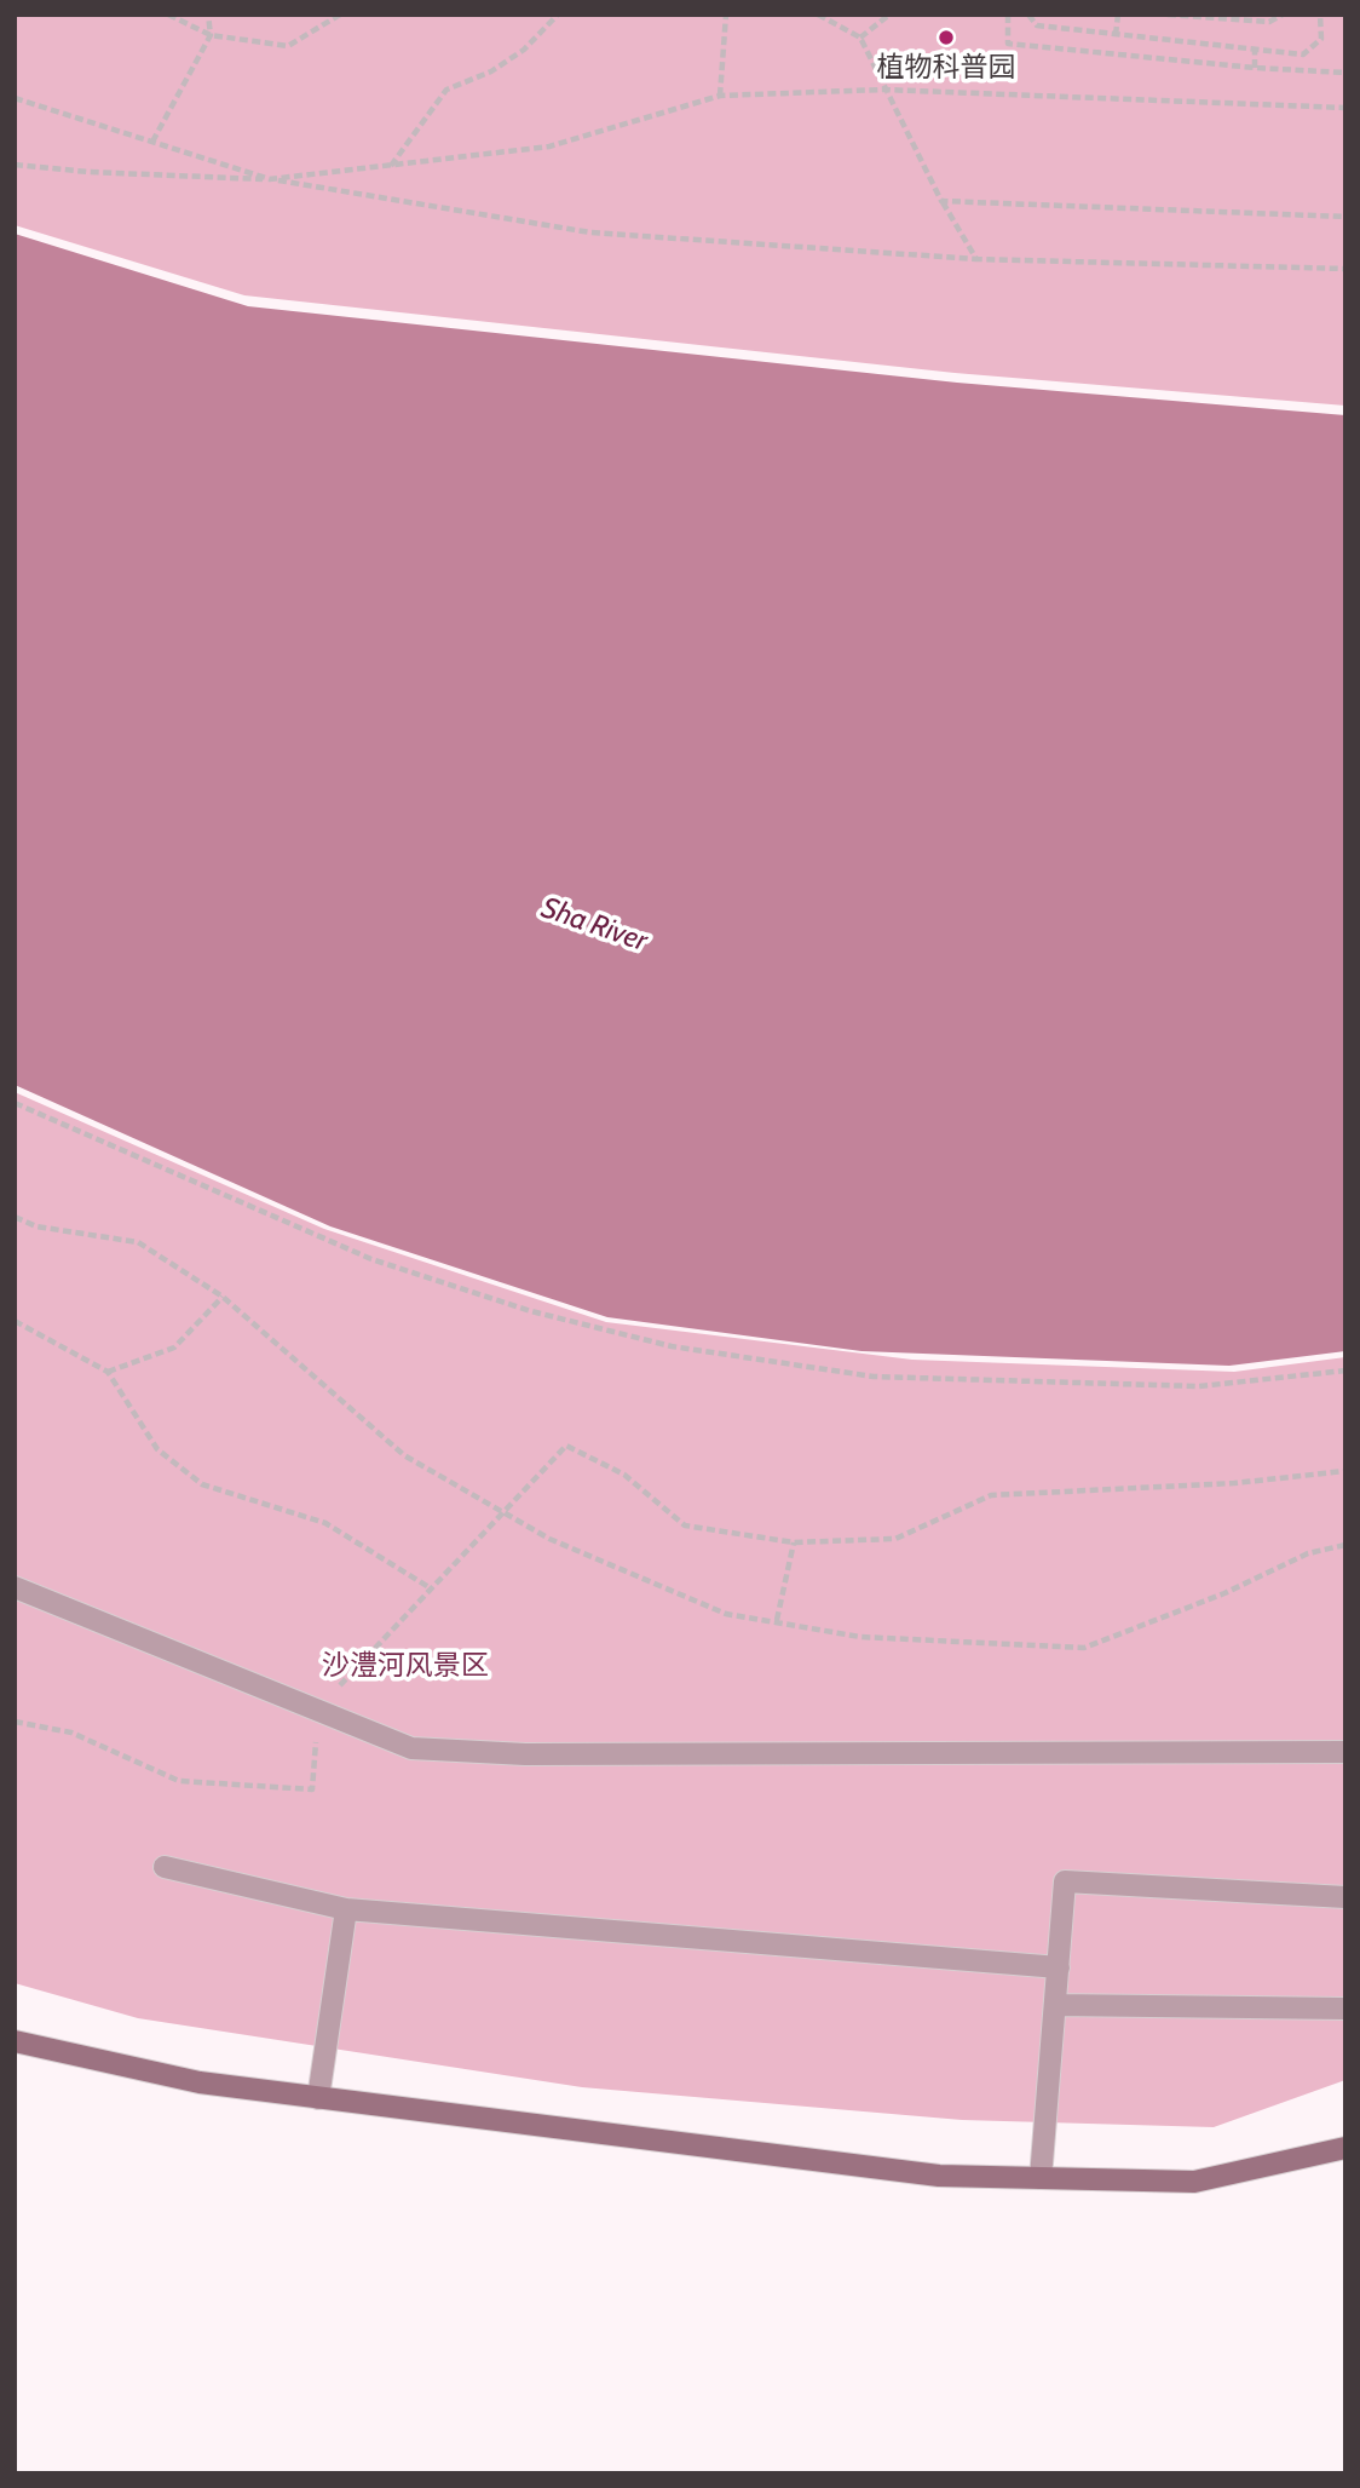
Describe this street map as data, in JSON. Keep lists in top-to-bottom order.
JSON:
{
  "water": ["Sha River"],
  "parks": ["沙澧河风景区"],
  "places": ["植物科普园"]
}
